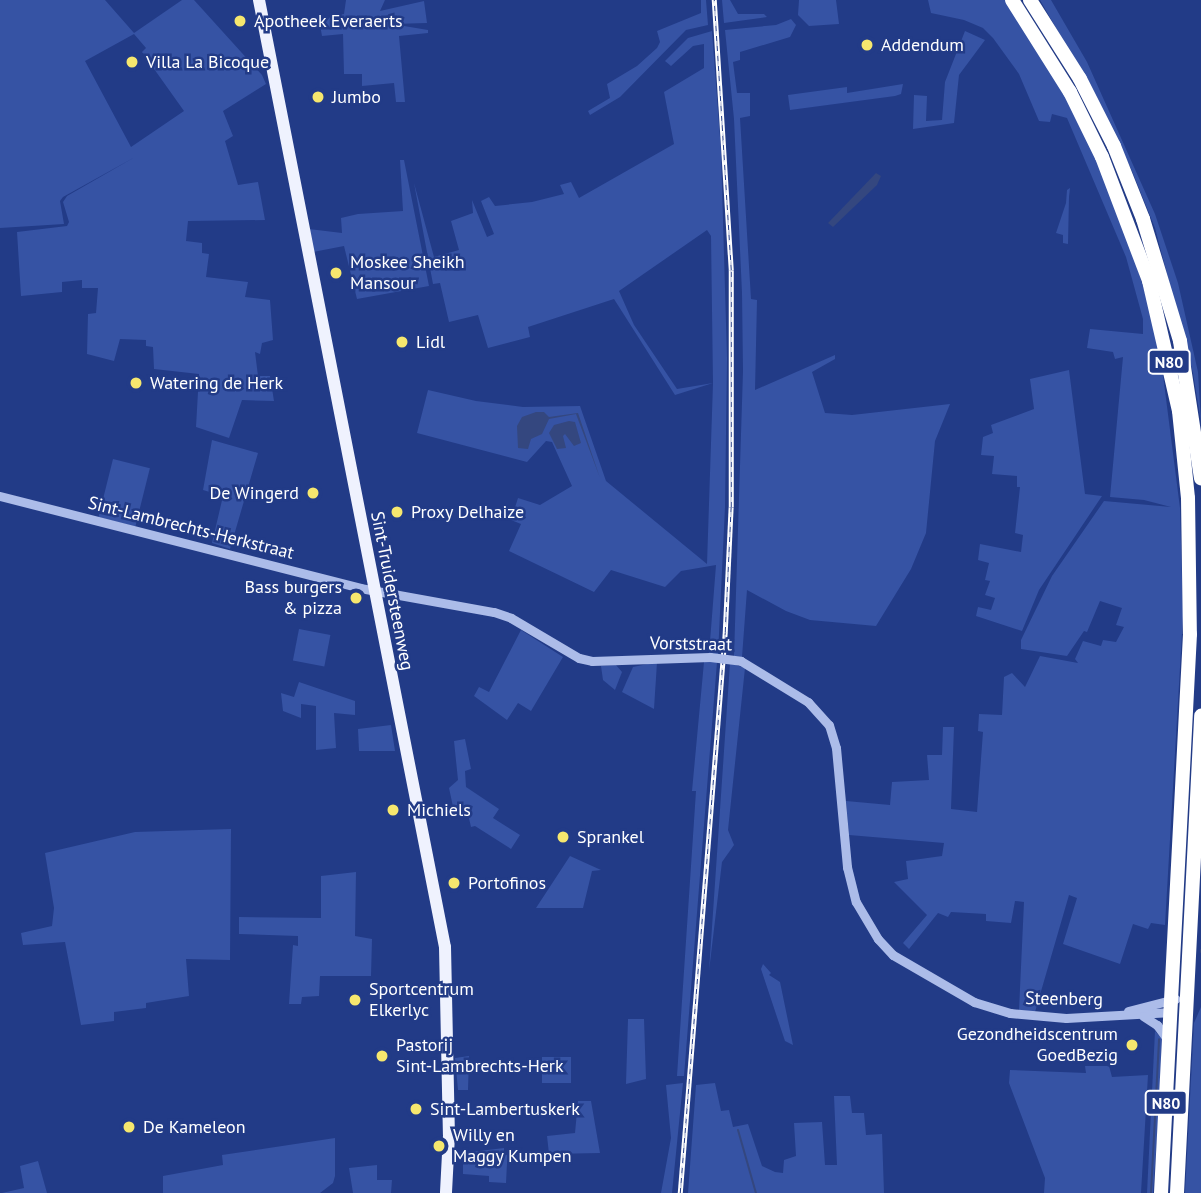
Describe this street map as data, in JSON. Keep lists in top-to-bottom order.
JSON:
{
  "streets": {
    "highway": ["N80"],
    "main road": ["Sint-Truidersteenweg"],
    "street": ["Sint-Lambrechts-Herkstraat", "Vorststraat", "Steenberg"]
  },
  "crossings": [
    ["N80", "Steenberg"],
    ["Sint-Lambrechts-Herkstraat", "Sint-Truidersteenweg"],
    ["Sint-Lambrechts-Herkstraat", "Vorststraat"],
    ["Sint-Truidersteenweg", "Vorststraat"],
    ["Vorststraat", "Steenberg"]
  ],
  "places": [
    "Apotheek Everaerts",
    "Addendum",
    "Villa La Bicoque",
    "Jumbo",
    "Moskee Sheikh Mansour",
    "Lidl",
    "Watering de Herk",
    "De Wingerd",
    "Proxy Delhaize",
    "Bass burgers & pizza",
    "Michiels",
    "Sprankel",
    "Portofinos",
    "Sportcentrum Elkerlyc",
    "Gezondheidscentrum GoedBezig",
    "Pastorij Sint-Lambrechts-Herk",
    "Sint-Lambertuskerk",
    "De Kameleon",
    "Willy en Maggy Kumpen"
  ]
}
